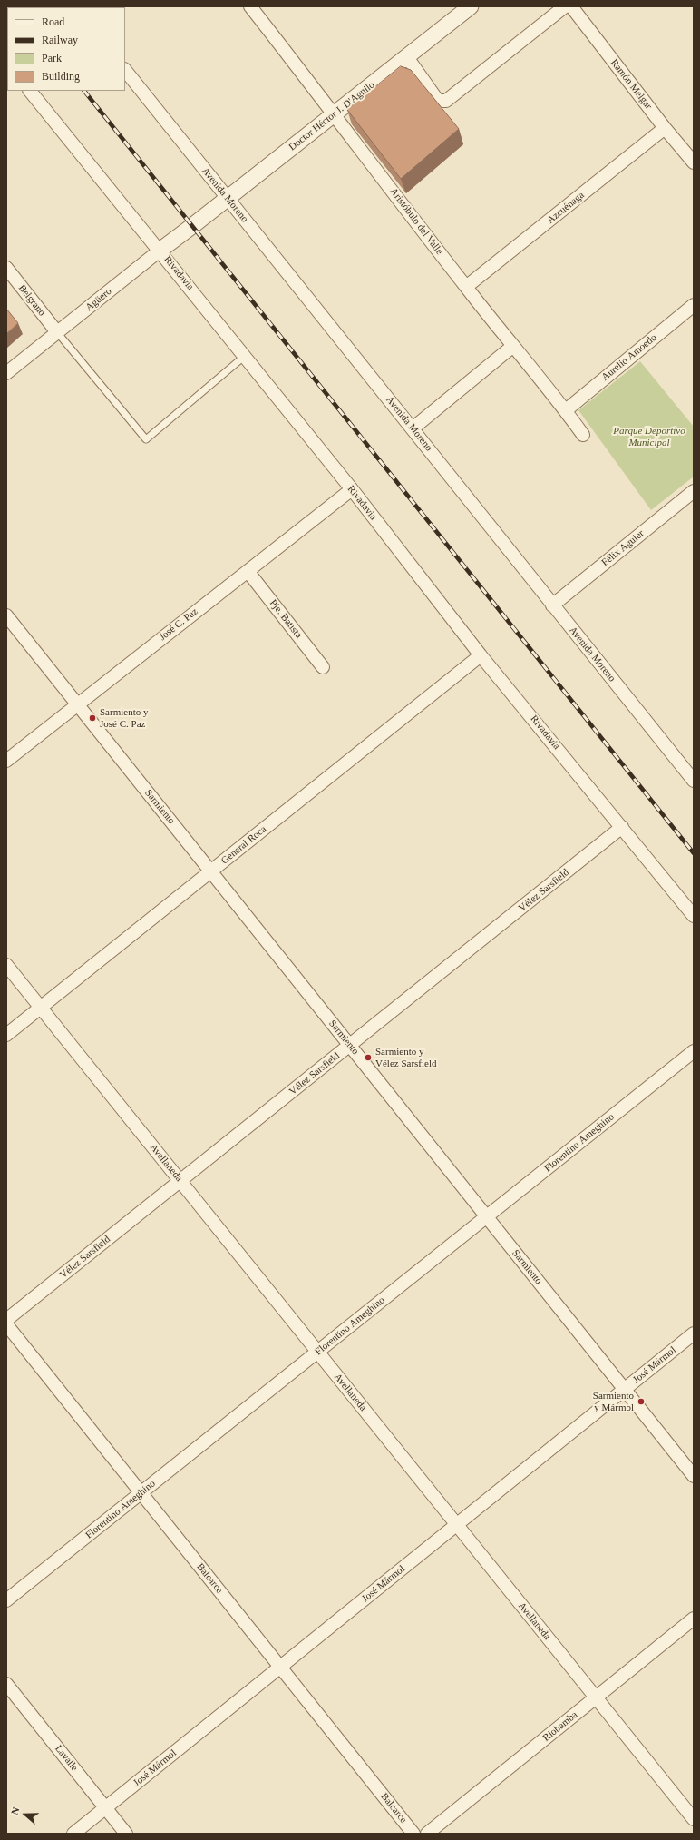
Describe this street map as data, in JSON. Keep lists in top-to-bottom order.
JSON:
{
  "streets": {
    "street": [
      "Ramón Melgar",
      "Doctor Héctor J. D'Agnilo",
      "Avenida Moreno",
      "Azcuénaga",
      "Aristóbulo del Valle",
      "Rivadavia",
      "Agüero",
      "Belgrano",
      "Aurelio Amoedo",
      "Félix Aguier",
      "Pje. Batista",
      "José C. Paz",
      "Sarmiento",
      "General Roca",
      "Vélez Sarsfield",
      "Florentino Ameghino",
      "Avellaneda",
      "José Mármol",
      "Balcarce",
      "Riobamba",
      "Lavalle"
    ]
  },
  "crossings": [
    ["Ramón Melgar", "Azcuénaga"],
    ["Doctor Héctor J. D'Agnilo", "Avenida Moreno"],
    ["Doctor Héctor J. D'Agnilo", "Aristóbulo del Valle"],
    ["Doctor Héctor J. D'Agnilo", "Agüero"],
    ["Avenida Moreno", "Félix Aguier"],
    ["Azcuénaga", "Aristóbulo del Valle"],
    ["Aristóbulo del Valle", "Aurelio Amoedo"],
    ["Rivadavia", "Agüero"],
    ["Rivadavia", "José C. Paz"],
    ["Rivadavia", "General Roca"],
    ["Rivadavia", "Vélez Sarsfield"],
    ["Agüero", "Belgrano"],
    ["Pje. Batista", "José C. Paz"],
    ["José C. Paz", "Sarmiento"],
    ["Sarmiento", "General Roca"],
    ["Sarmiento", "Vélez Sarsfield"],
    ["Sarmiento", "Florentino Ameghino"],
    ["Sarmiento", "José Mármol"],
    ["General Roca", "Avellaneda"],
    ["Vélez Sarsfield", "Avellaneda"],
    ["Florentino Ameghino", "Avellaneda"],
    ["Florentino Ameghino", "Balcarce"],
    ["Avellaneda", "José Mármol"],
    ["Avellaneda", "Riobamba"],
    ["José Mármol", "Balcarce"],
    ["José Mármol", "Lavalle"]
  ],
  "parks": ["Parque Deportivo Municipal"],
  "places": ["Sarmiento y José C. Paz", "Sarmiento y Vélez Sarsfield", "Sarmiento y Mármol"],
  "legend": [
    "Road",
    "Railway",
    "Park",
    "Building"
  ],
  "north": "left"
}
